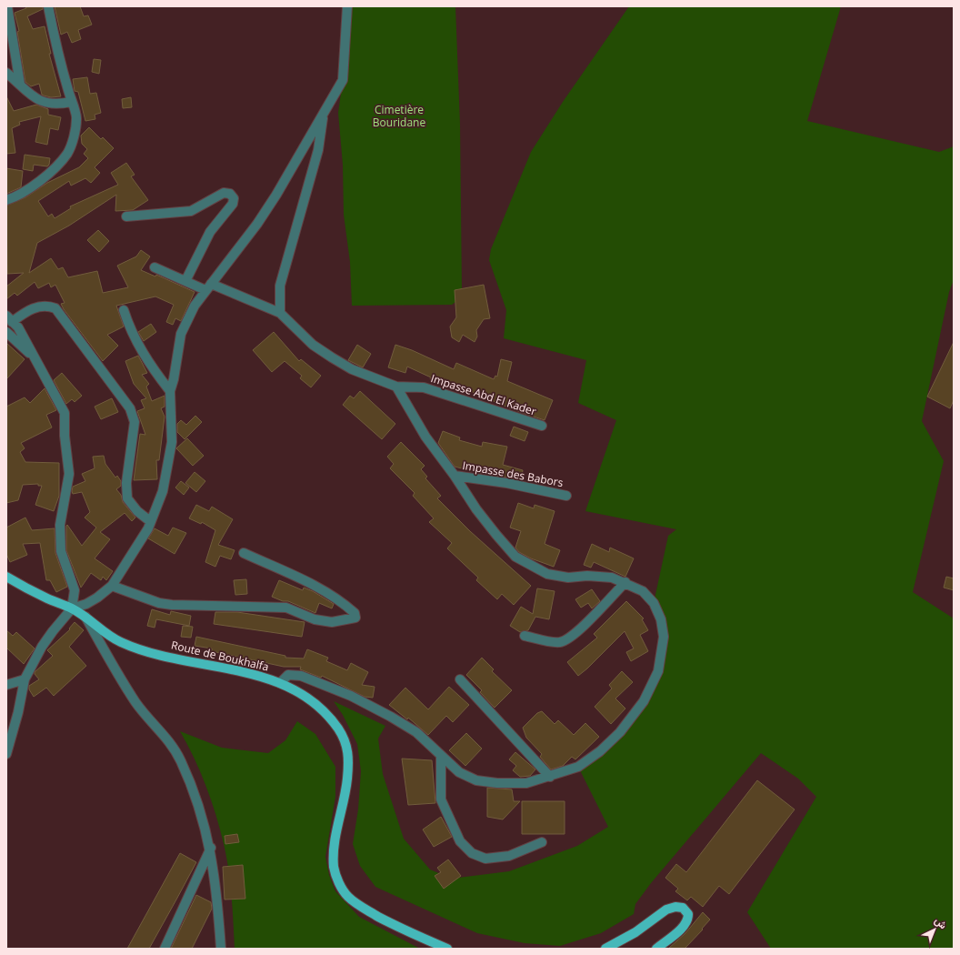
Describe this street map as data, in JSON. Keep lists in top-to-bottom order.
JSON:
{
  "streets": {
    "main road": ["Route de Boukhalfa"],
    "street": ["Impasse Abd El Kader", "Impasse des Babors"]
  },
  "parks": ["Cimetière Bouridane"],
  "north": "top right"
}
